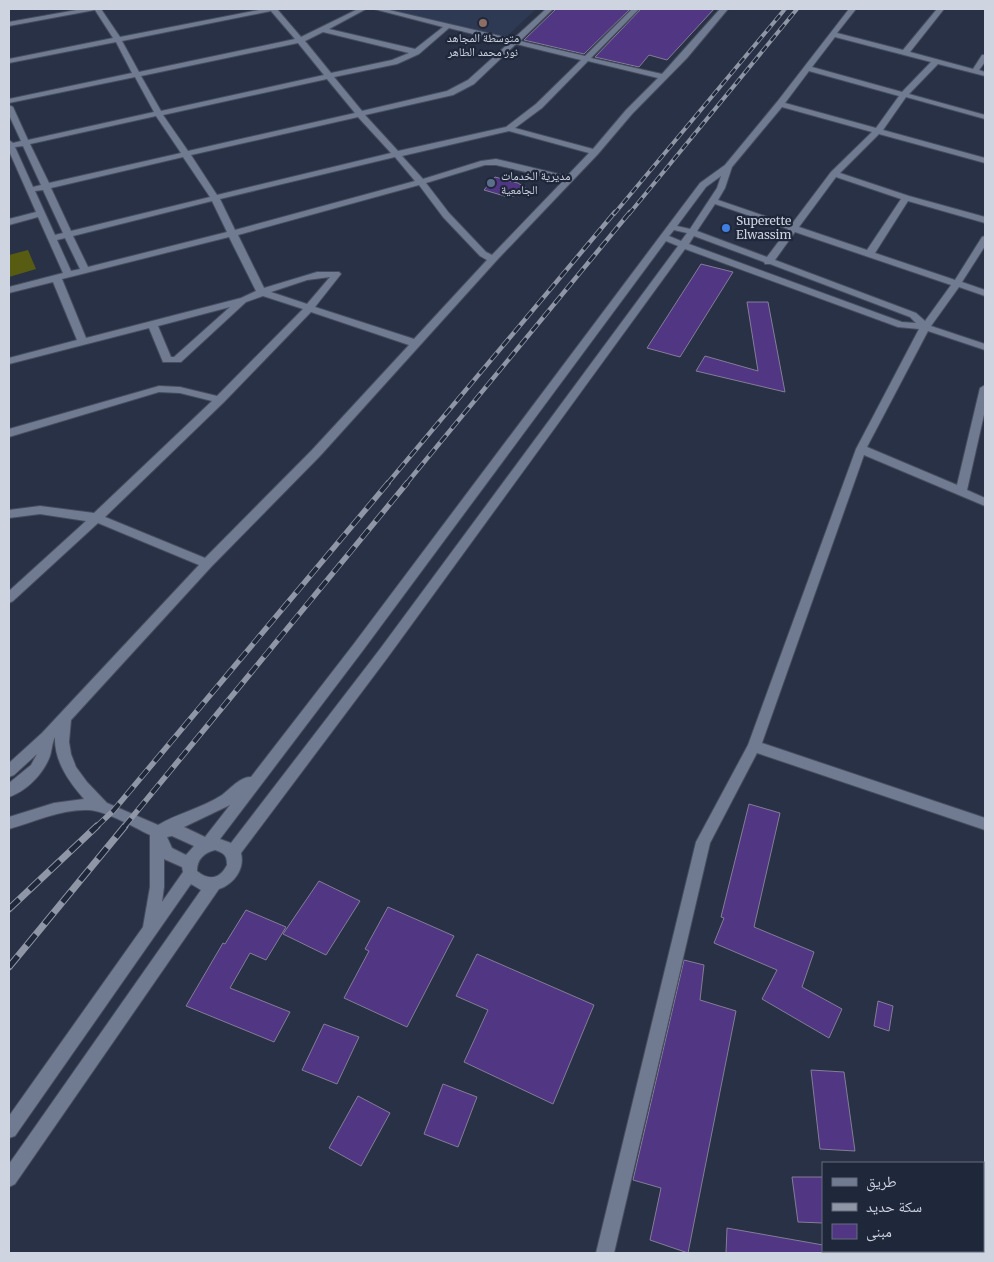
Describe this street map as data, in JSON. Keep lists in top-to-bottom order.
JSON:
{
  "places": ["متوسطة المجاهد نور محمد الطاهر", "مديرية الخدمات الجامعية", "Superette Elwassim"],
  "legend": ["طريق", "سكة حديد", "مبنى"]
}
